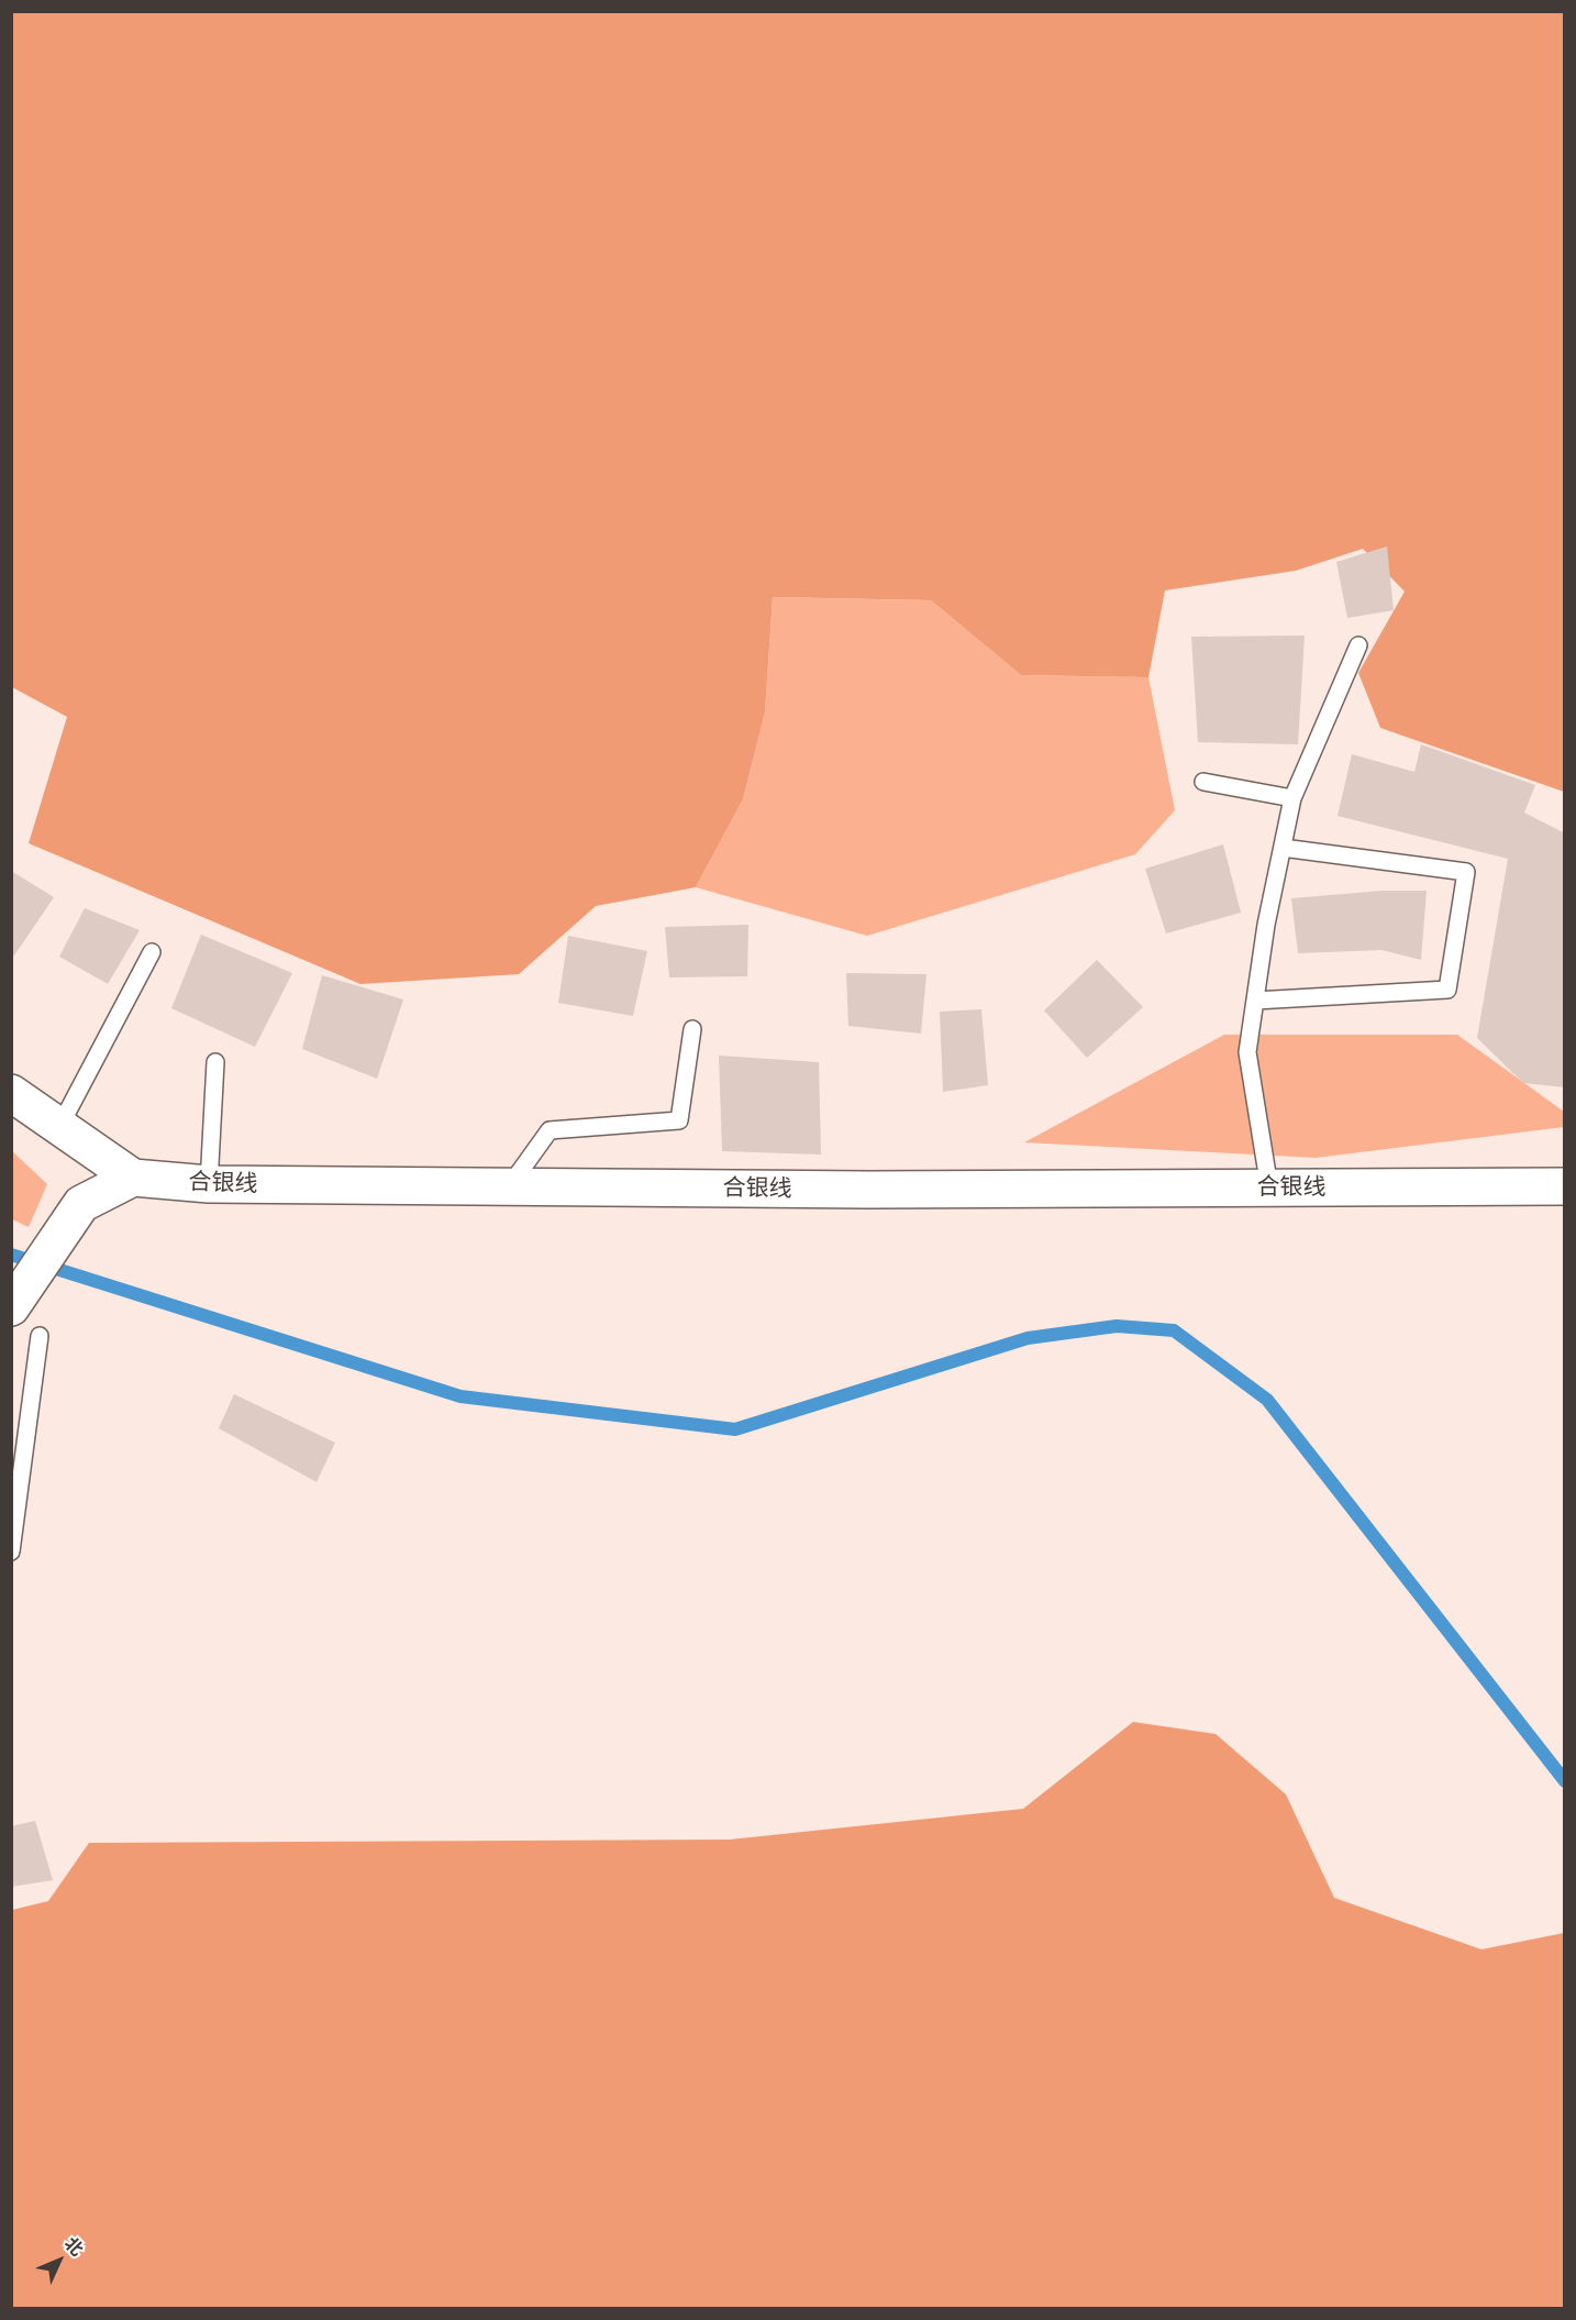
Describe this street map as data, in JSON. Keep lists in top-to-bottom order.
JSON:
{
  "streets": {
    "street": ["合银线"]
  },
  "north": "top right"
}
